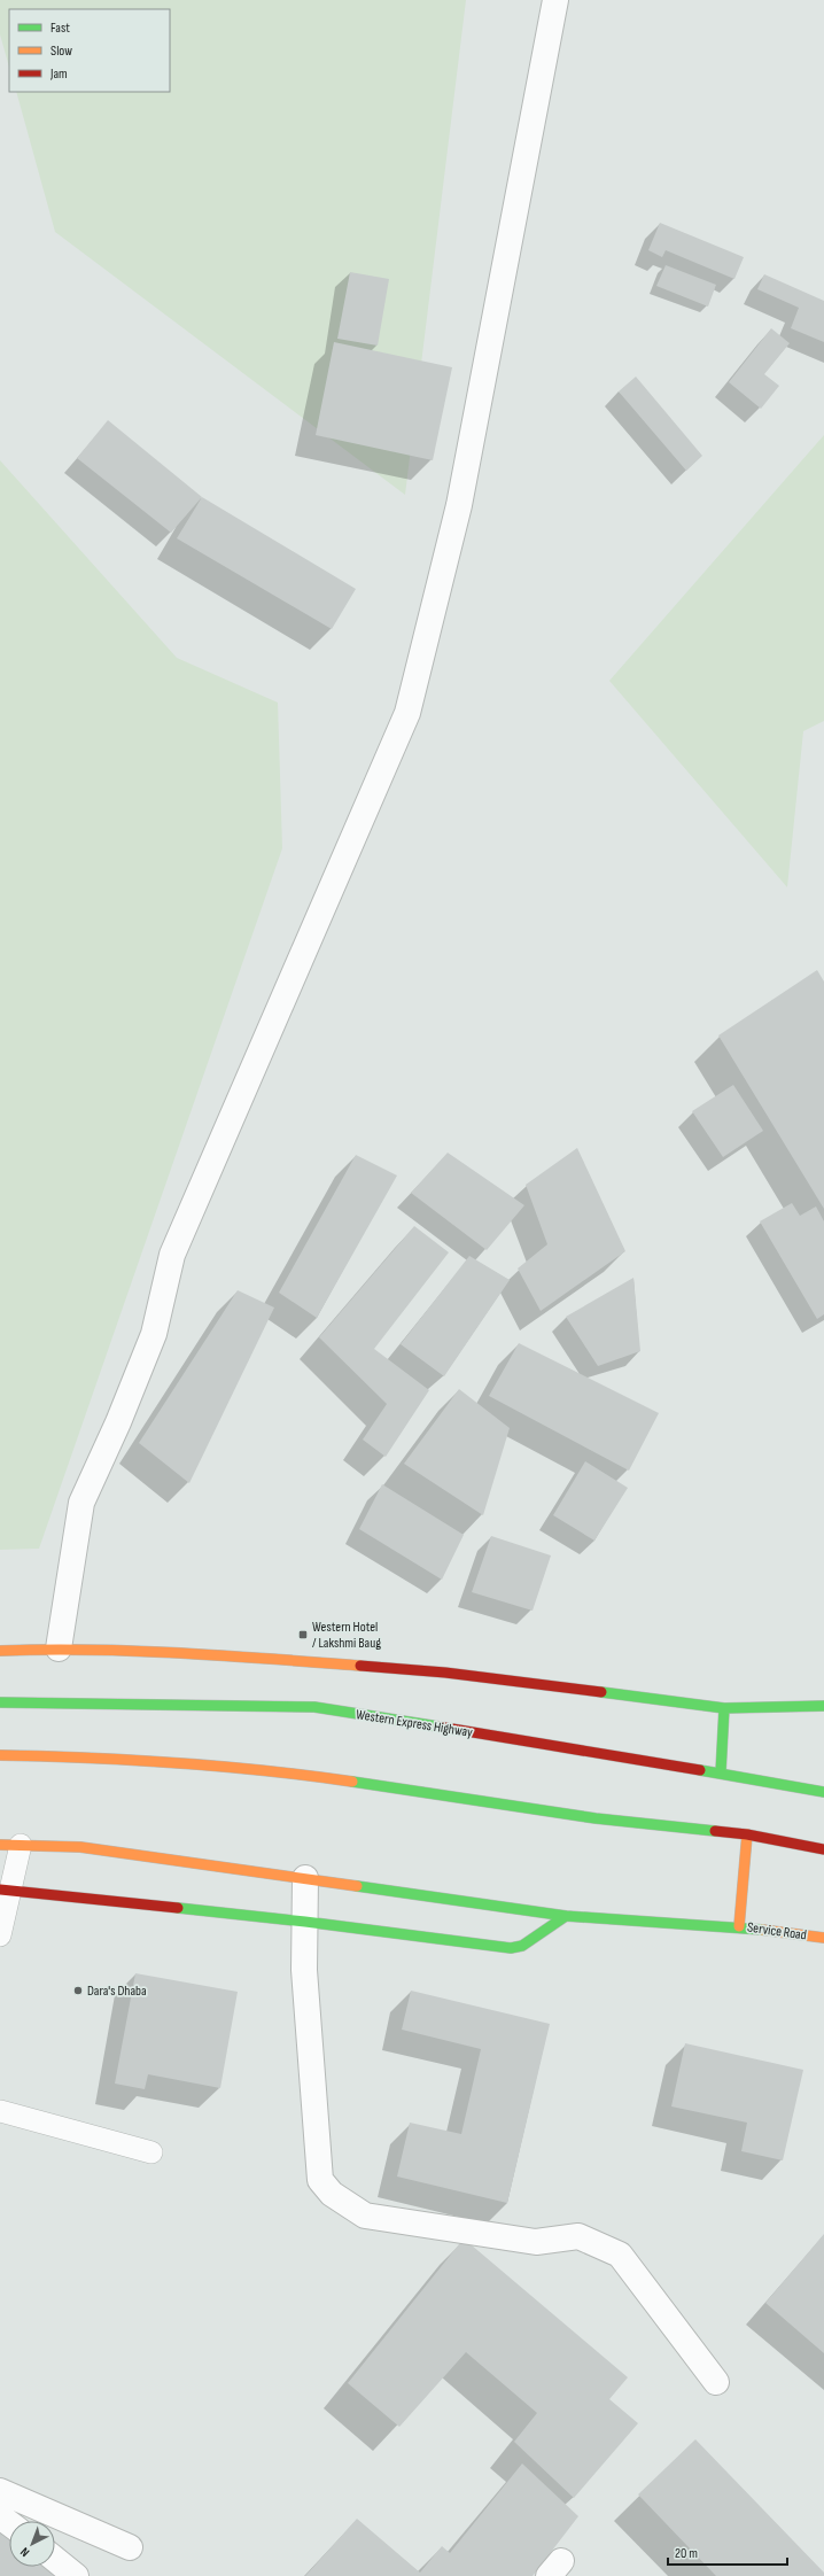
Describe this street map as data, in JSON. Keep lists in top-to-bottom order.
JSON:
{
  "streets": {
    "main road": ["Western Express Highway", "Service Road"]
  },
  "places": {
    "transit": ["Western Hotel / Lakshmi Baug"],
    "other": ["Dara's Dhaba"]
  },
  "legend": ["Fast", "Slow", "Jam"],
  "scale_bar": "20 m",
  "north": "bottom left"
}
